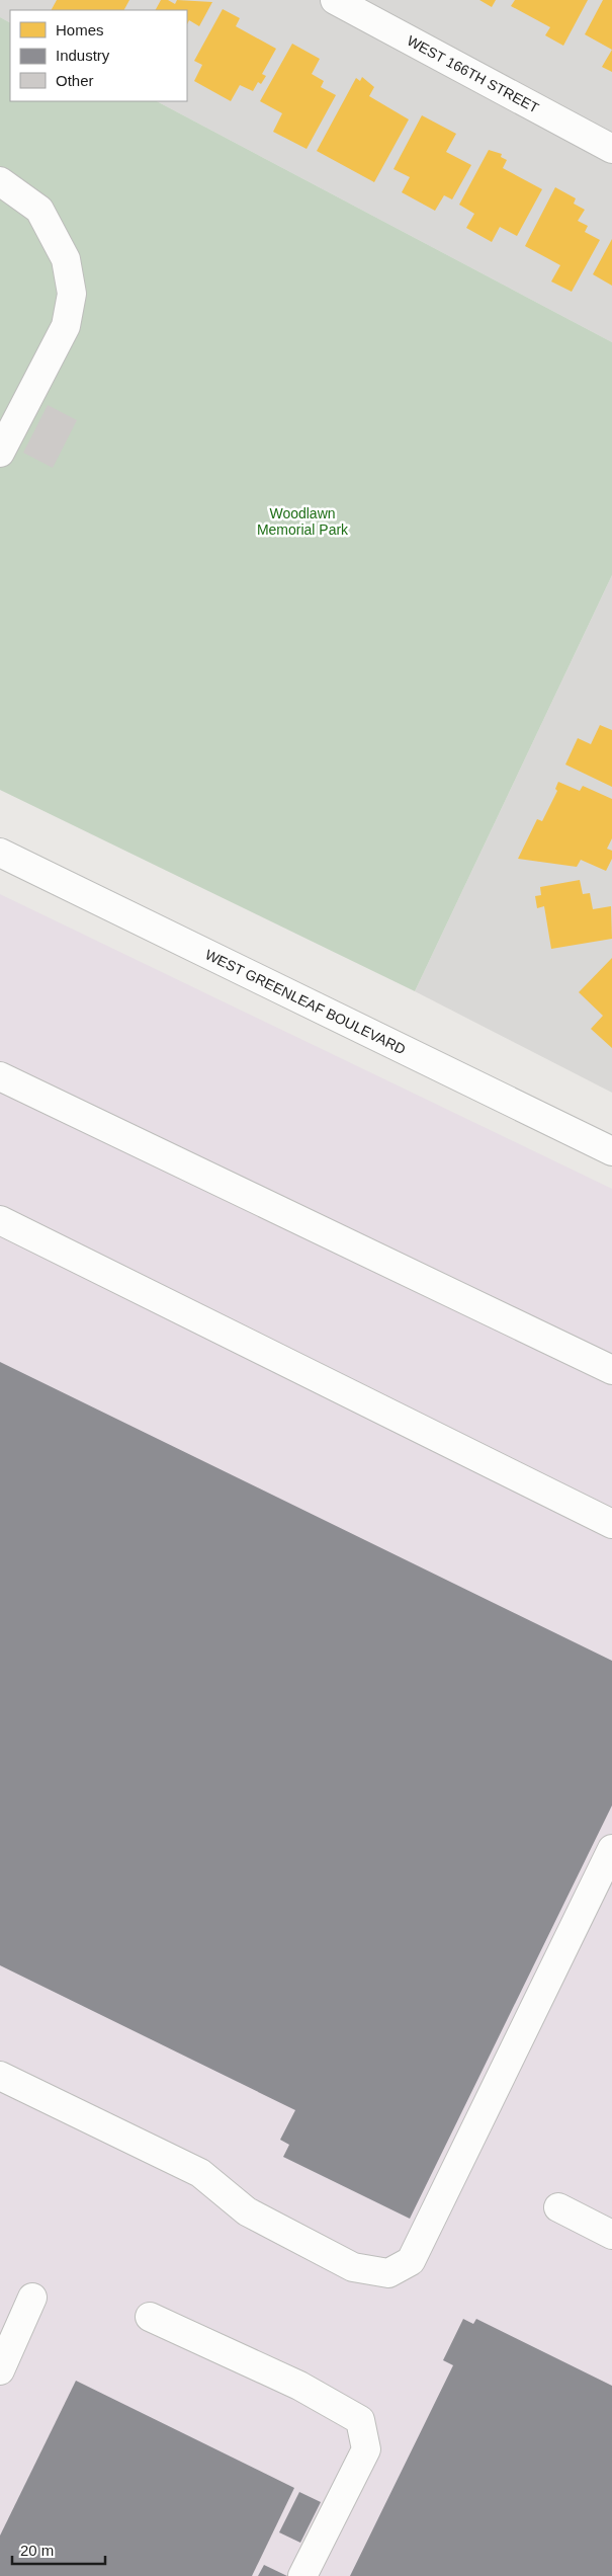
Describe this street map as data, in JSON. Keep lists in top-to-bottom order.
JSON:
{
  "streets": {
    "street": ["WEST 166TH STREET", "WEST GREENLEAF BOULEVARD"]
  },
  "parks": ["Woodlawn Memorial Park"],
  "legend": ["Homes", "Industry", "Other"],
  "scale_bar": "20 m"
}
